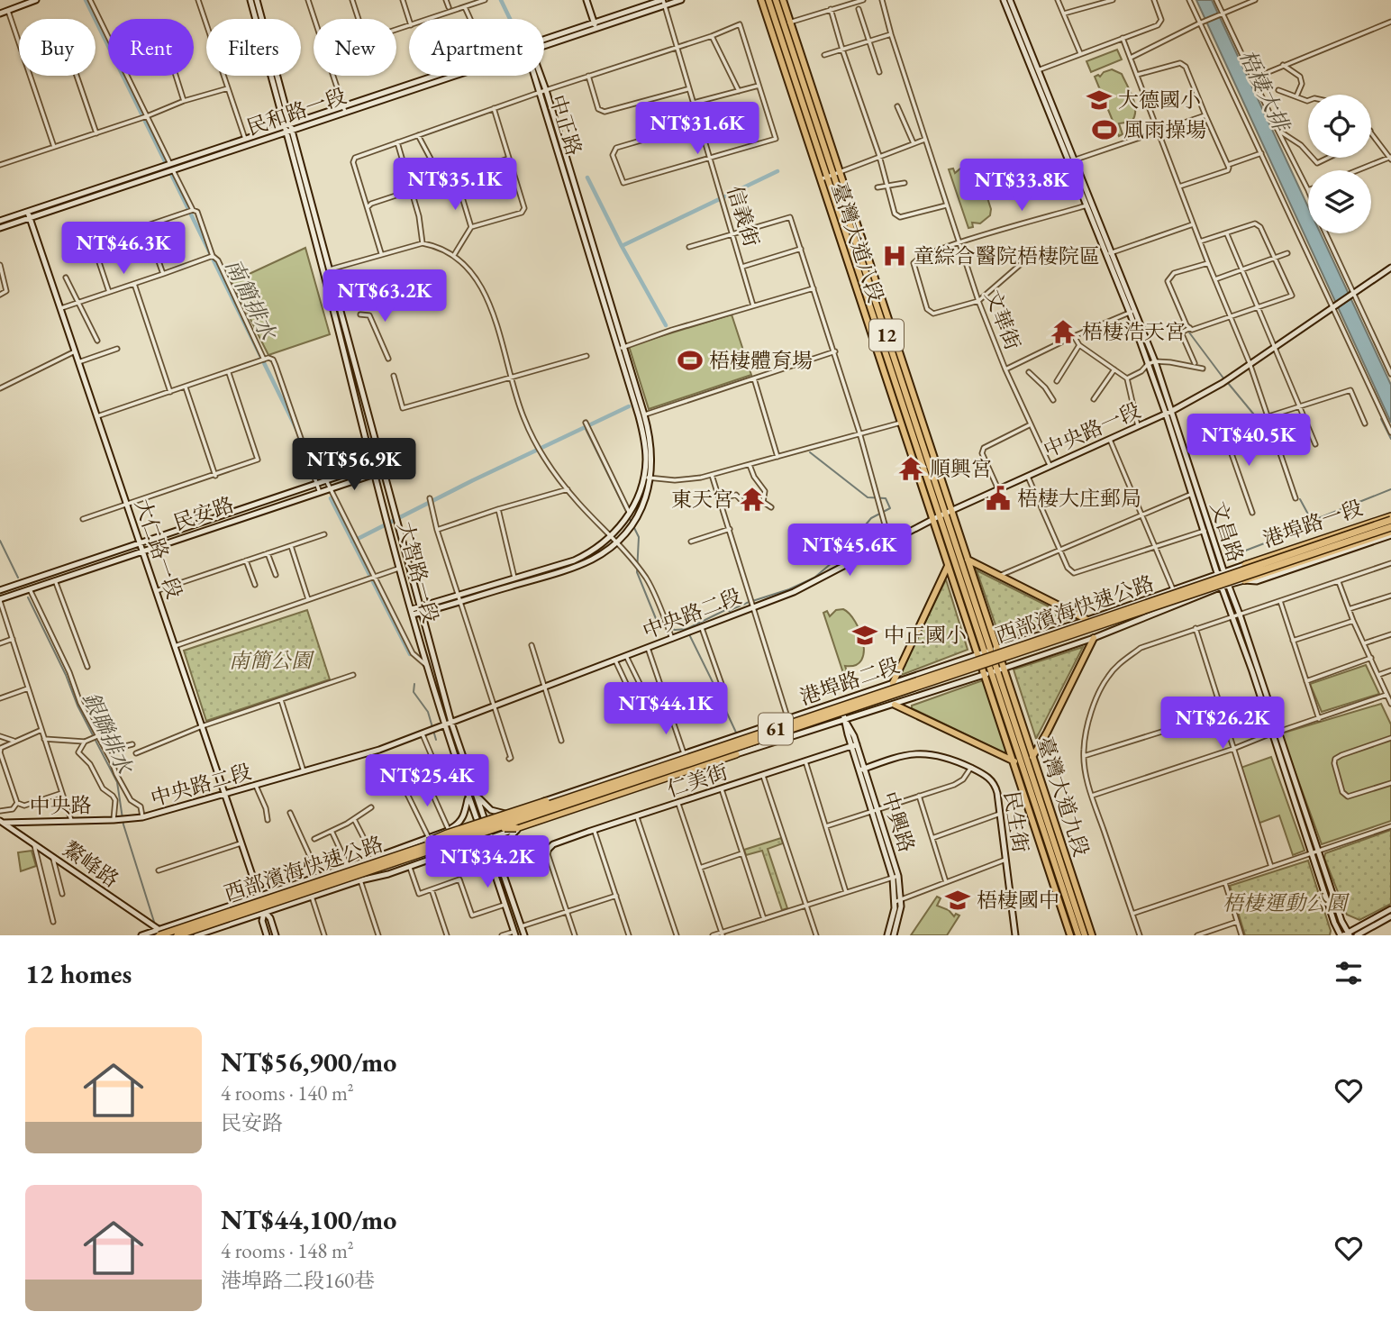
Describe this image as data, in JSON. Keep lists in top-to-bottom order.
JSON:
{
  "streets": {
    "highway": ["西部濱海快速公路", "61"],
    "main road": ["臺灣大道八段", "12", "臺灣大道九段"],
    "street": [
      "民和路一段",
      "中正路",
      "信義街",
      "文華街",
      "中央路一段",
      "民安路",
      "港埠路一段",
      "文昌路",
      "大仁路一段",
      "大智路一段",
      "中央路二段",
      "港埠路二段",
      "仁美街",
      "中央路",
      "中興路",
      "民生街",
      "鰲峰路"
    ]
  },
  "crossings": [
    ["民和路一段", "信義街"],
    ["民和路一段", "大仁路一段"],
    ["民和路一段", "大智路一段"],
    ["中正路", "大智路一段"],
    ["臺灣大道八段", "中央路一段"],
    ["臺灣大道八段", "港埠路一段"],
    ["臺灣大道八段", "中央路二段"],
    ["臺灣大道八段", "港埠路二段"],
    ["臺灣大道八段", "臺灣大道九段"],
    ["文華街", "中央路一段"],
    ["中央路一段", "文昌路"],
    ["中央路一段", "中央路二段"],
    ["民安路", "大仁路一段"],
    ["民安路", "大智路一段"],
    ["港埠路一段", "文昌路"],
    ["港埠路一段", "西部濱海快速公路"],
    ["港埠路一段", "港埠路二段"],
    ["港埠路一段", "臺灣大道九段"],
    ["大仁路一段", "中央路二段"],
    ["大仁路一段", "港埠路二段"],
    ["大智路一段", "中央路二段"],
    ["大智路一段", "港埠路二段"],
    ["西部濱海快速公路", "港埠路二段"],
    ["西部濱海快速公路", "鰲峰路"],
    ["中央路二段", "中央路"],
    ["港埠路二段", "臺灣大道九段"],
    ["港埠路二段", "中興路"],
    ["港埠路二段", "鰲峰路"],
    ["仁美街", "中興路"],
    ["中央路", "鰲峰路"],
    ["中興路", "民生街"]
  ],
  "water": ["梧棲大排", "南簡排水", "銀聯排水"],
  "parks": ["南簡公園", "梧棲運動公園"],
  "places": {
    "school or university": ["大德國小", "中正國小", "梧棲國中"],
    "sports": ["風雨操場", "梧棲體育場"],
    "hospital": ["童綜合醫院梧棲院區"],
    "temple": ["梧棲浩天宮", "順興宮", "東天宮"],
    "public building": ["梧棲大庄郵局"]
  },
  "page": {
    "chip": [
      "Buy",
      "Rent",
      "Filters",
      "New",
      "Apartment"
    ],
    "price": [
      "NT$31.6K",
      "NT$35.1K",
      "NT$33.8K",
      "NT$46.3K",
      "NT$63.2K",
      "NT$40.5K",
      "NT$56.9K",
      "NT$45.6K",
      "NT$44.1K",
      "NT$26.2K",
      "NT$25.4K",
      "NT$34.2K"
    ],
    "heading": "12 homes",
    "list": [
      {
        "name": "NT$56,900/mo",
        "note": "4 rooms · 140 m² · 民安路"
      },
      {
        "name": "NT$44,100/mo",
        "note": "4 rooms · 148 m² · 港埠路二段160巷"
      }
    ]
  }
}
